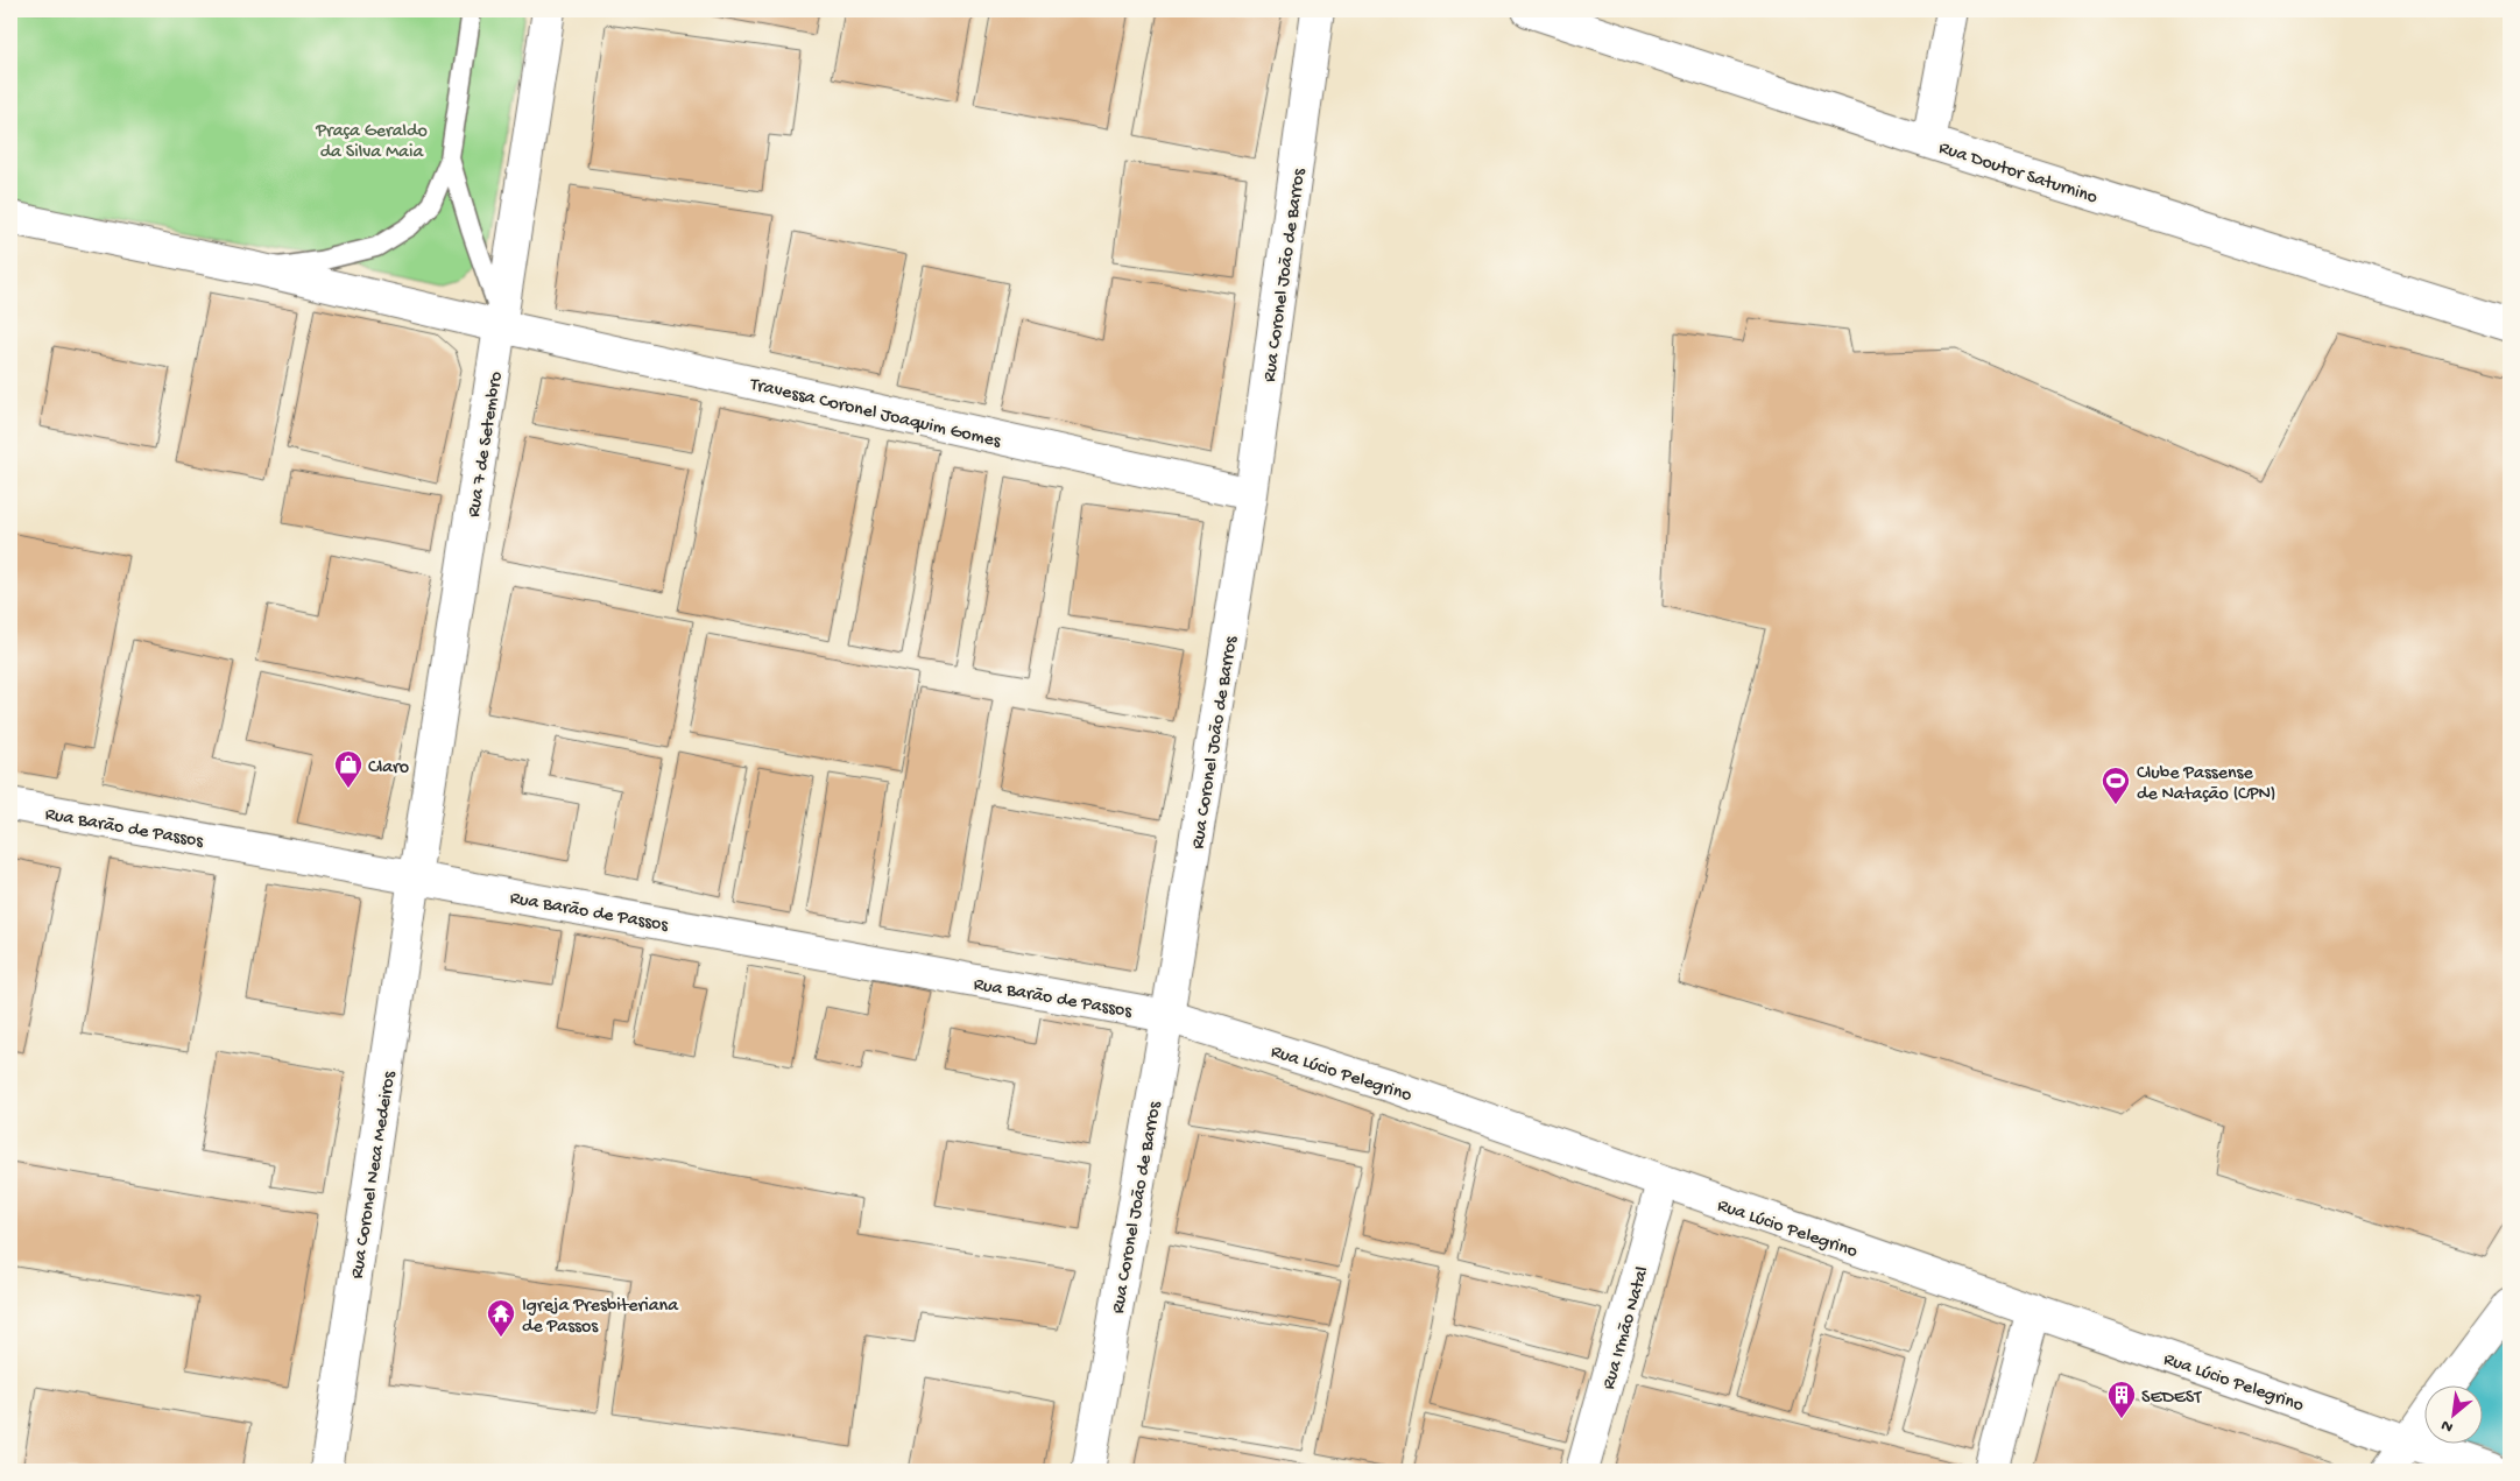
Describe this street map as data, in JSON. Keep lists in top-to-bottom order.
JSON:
{
  "streets": {
    "street": [
      "Rua Doutor Saturnino",
      "Rua Coronel João de Barros",
      "Travessa Coronel Joaquim Gomes",
      "Rua 7 de Setembro",
      "Rua Barão de Passos",
      "Rua Lúcio Pelegrino",
      "Rua Coronel Neca Medeiros",
      "Rua Irmão Natal"
    ]
  },
  "crossings": [
    ["Rua Coronel João de Barros", "Travessa Coronel Joaquim Gomes"],
    ["Rua Coronel João de Barros", "Rua Barão de Passos"],
    ["Rua Coronel João de Barros", "Rua Lúcio Pelegrino"],
    ["Travessa Coronel Joaquim Gomes", "Rua 7 de Setembro"],
    ["Rua 7 de Setembro", "Rua Barão de Passos"],
    ["Rua 7 de Setembro", "Rua Coronel Neca Medeiros"],
    ["Rua Barão de Passos", "Rua Lúcio Pelegrino"],
    ["Rua Barão de Passos", "Rua Coronel Neca Medeiros"],
    ["Rua Lúcio Pelegrino", "Rua Irmão Natal"]
  ],
  "parks": ["Praça Geraldo da Silva Maia"],
  "places": {
    "shop": ["Claro"],
    "sports": ["Clube Passense de Natação (CPN)"],
    "temple": ["Igreja Presbiteriana de Passos"],
    "building": ["SEDEST"]
  },
  "north": "bottom left"
}
